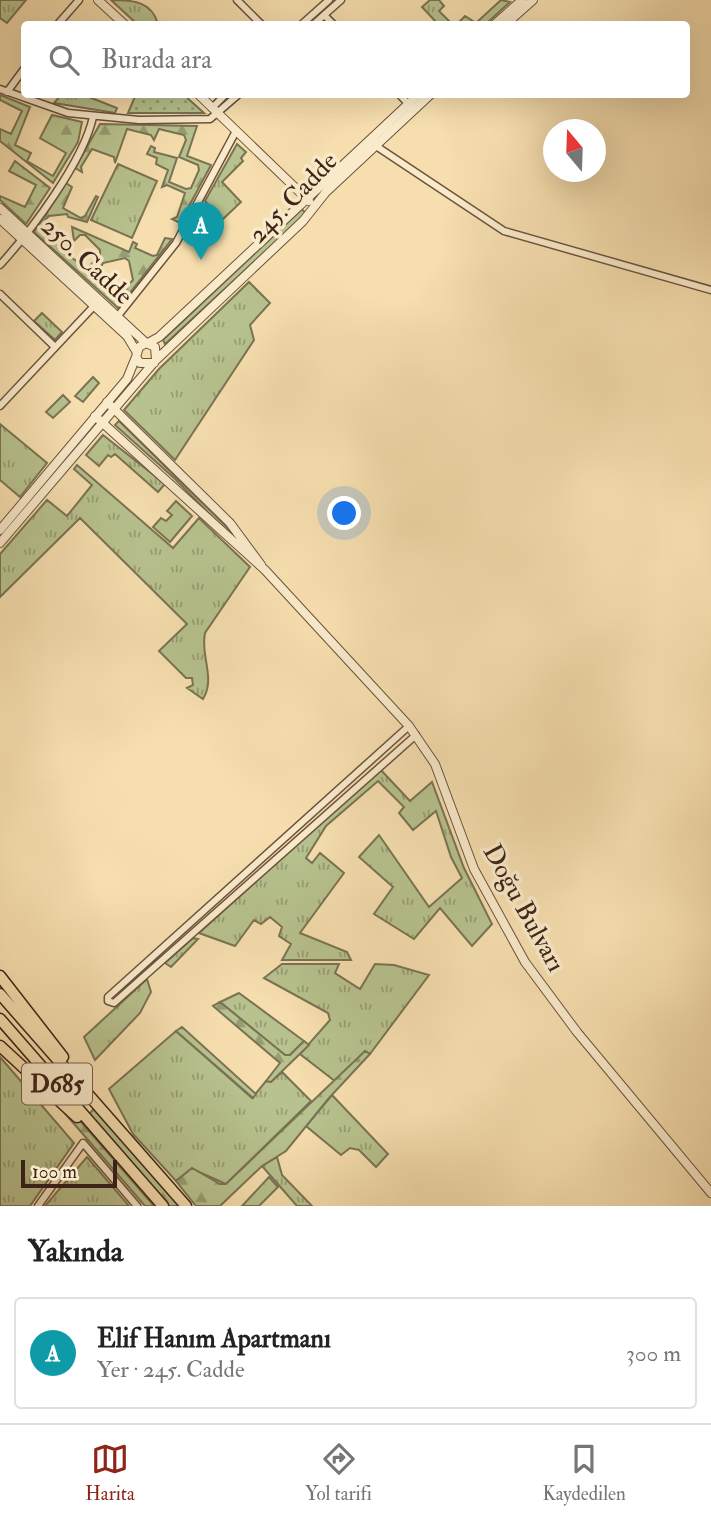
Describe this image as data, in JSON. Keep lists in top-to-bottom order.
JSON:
{
  "streets": {
    "highway": ["D685"],
    "street": ["245. Cadde", "250. Cadde", "Doğu Bulvarı"]
  },
  "crossings": [
    ["245. Cadde", "250. Cadde"],
    ["245. Cadde", "Doğu Bulvarı"]
  ],
  "scale_bar": "100 m",
  "north": "top",
  "page": {
    "search": "Burada ara",
    "pins": "A",
    "scale": "100 m",
    "heading": "Yakında",
    "list": [
      {
        "mark": "A",
        "name": "Elif Hanım Apartmanı",
        "note": "Yer · 245. Cadde",
        "value": "300 m"
      }
    ],
    "nav": ["Harita", "Yol tarifi", "Kaydedilen"]
  }
}
